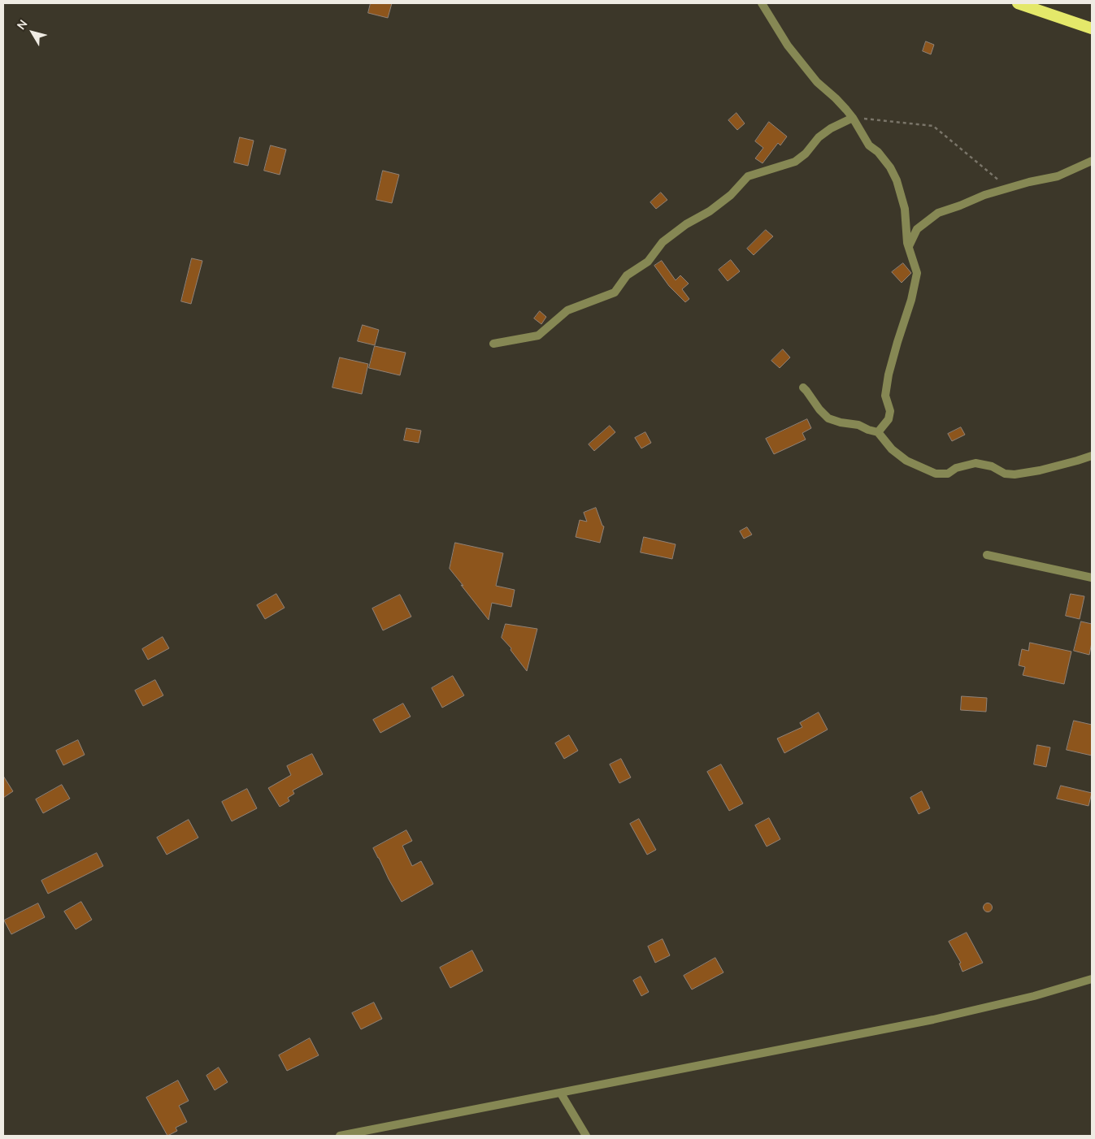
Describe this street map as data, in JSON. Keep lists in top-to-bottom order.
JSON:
{
  "north": "top left"
}
